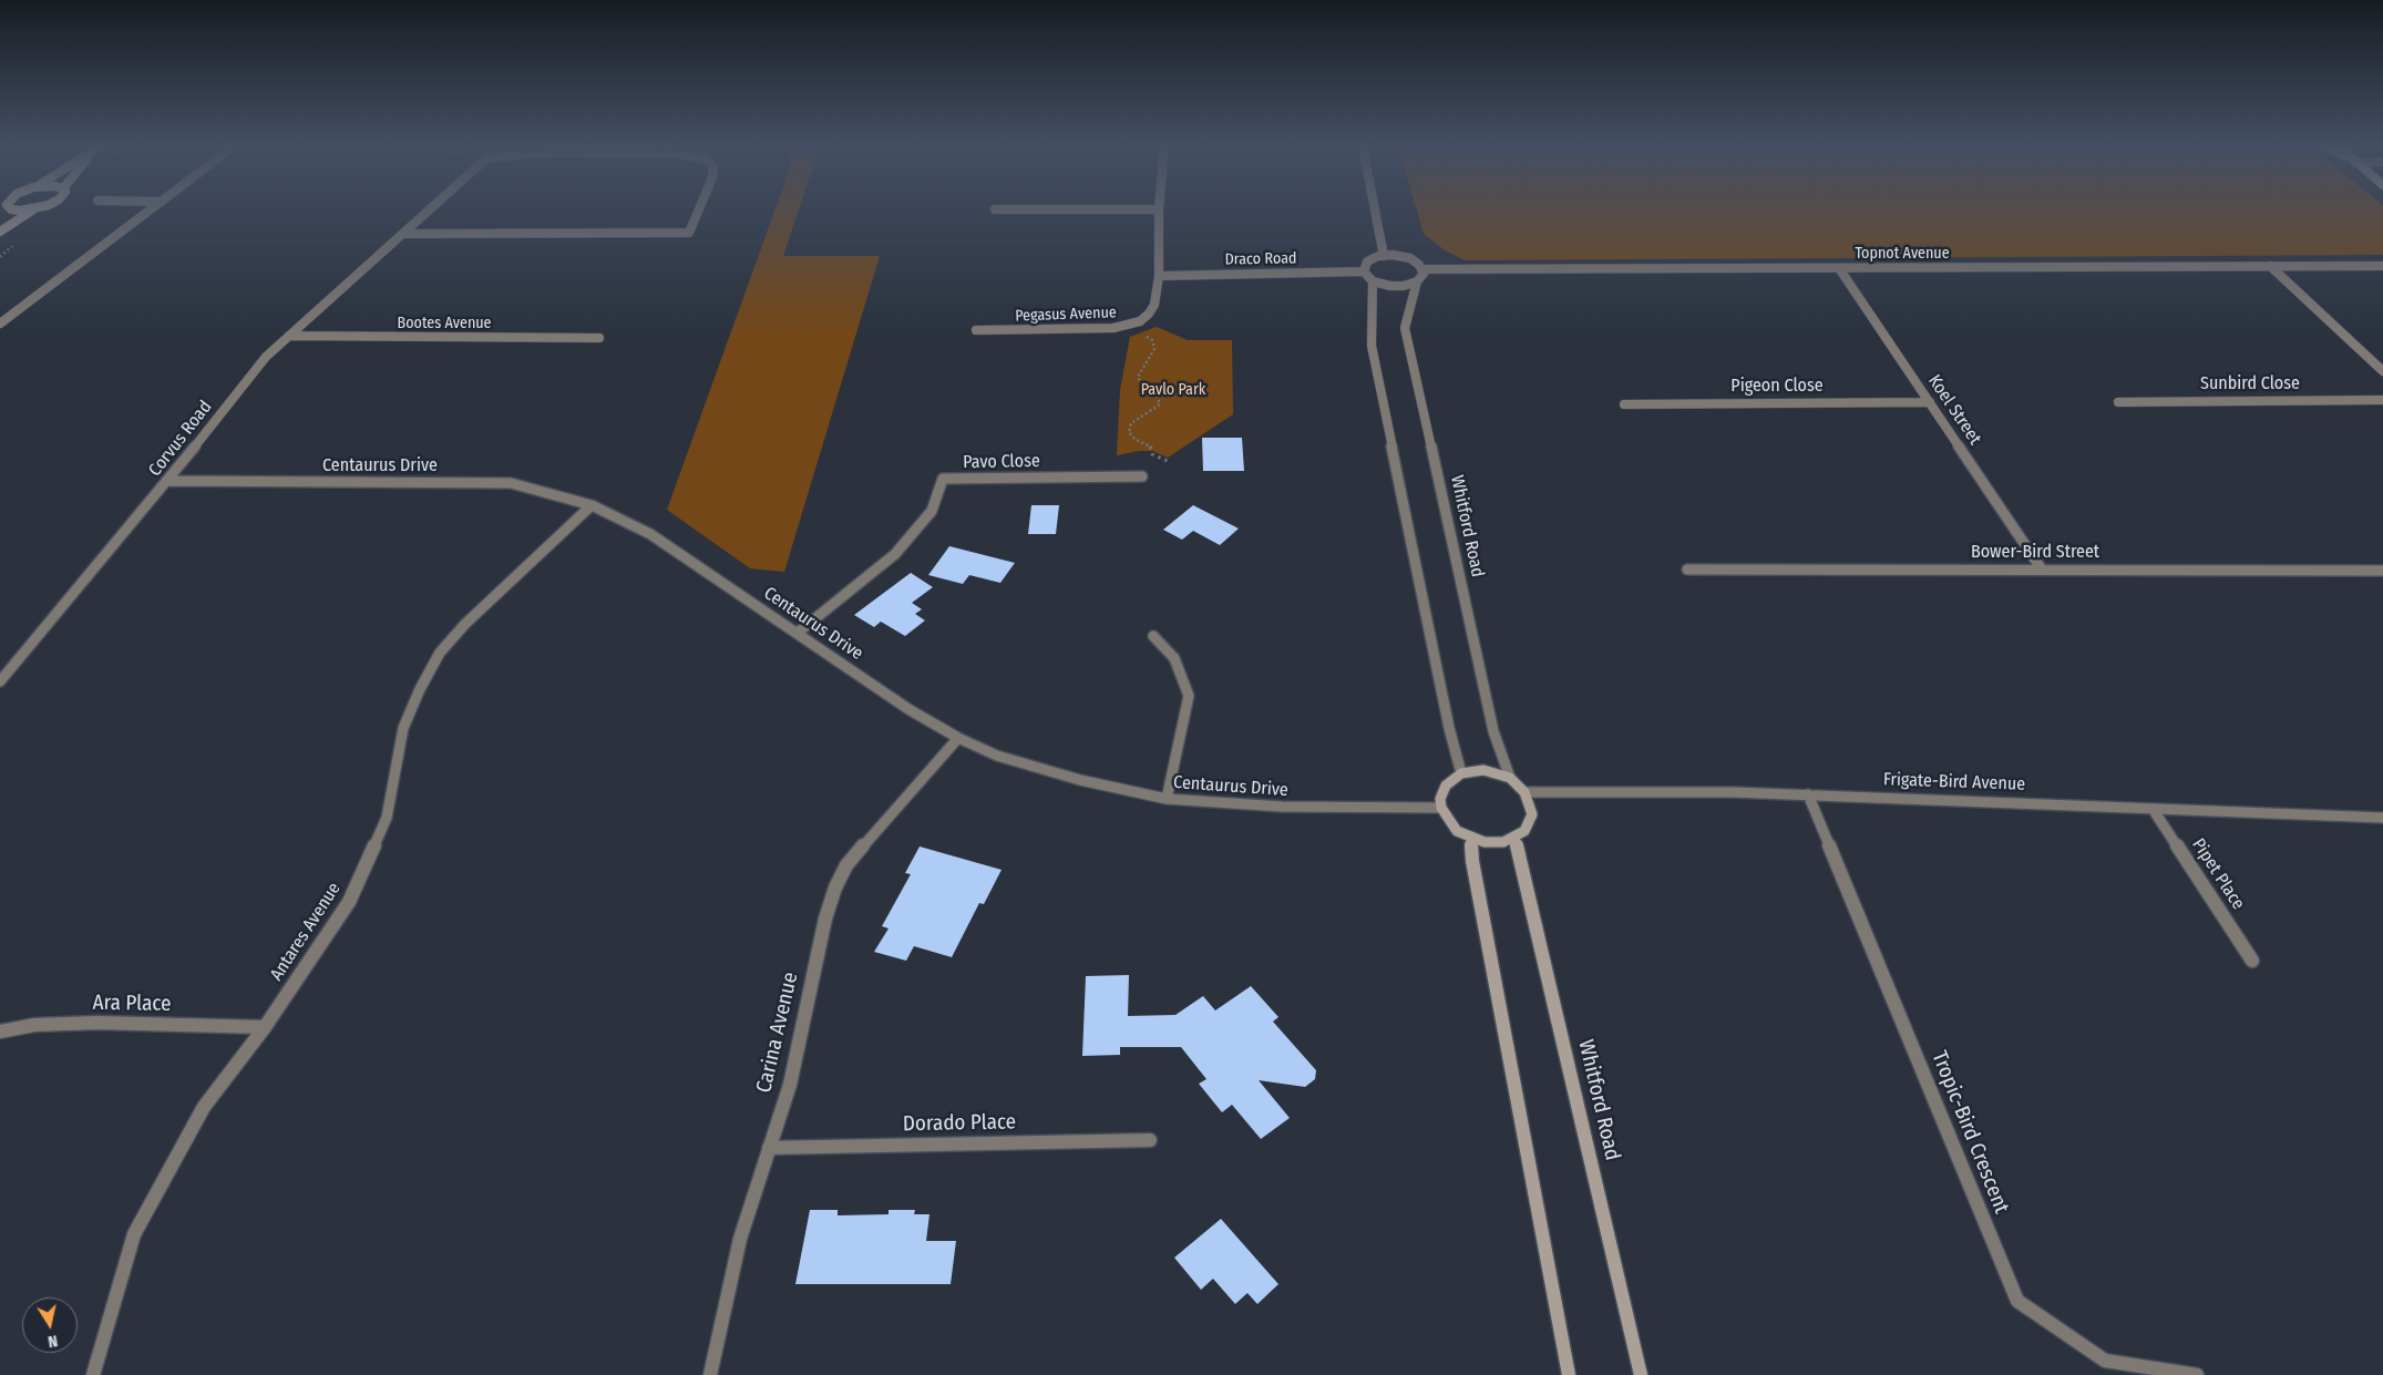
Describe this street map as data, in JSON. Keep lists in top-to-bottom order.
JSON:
{
  "streets": {
    "street": [
      "Topnot Avenue",
      "Draco Road",
      "Pegasus Avenue",
      "Bootes Avenue",
      "Sunbird Close",
      "Pigeon Close",
      "Koel Street",
      "Corvus Road",
      "Pavo Close",
      "Centaurus Drive",
      "Whitford Road",
      "Bower-Bird Street",
      "Frigate-Bird Avenue",
      "Pipet Place",
      "Antares Avenue",
      "Ara Place",
      "Carina Avenue",
      "Dorado Place",
      "Tropic-Bird Crescent"
    ]
  },
  "crossings": [
    ["Topnot Avenue", "Koel Street"],
    ["Topnot Avenue", "Whitford Road"],
    ["Draco Road", "Pegasus Avenue"],
    ["Bootes Avenue", "Corvus Road"],
    ["Pigeon Close", "Koel Street"],
    ["Koel Street", "Bower-Bird Street"],
    ["Corvus Road", "Centaurus Drive"],
    ["Pavo Close", "Centaurus Drive"],
    ["Centaurus Drive", "Whitford Road"],
    ["Centaurus Drive", "Frigate-Bird Avenue"],
    ["Centaurus Drive", "Antares Avenue"],
    ["Centaurus Drive", "Carina Avenue"],
    ["Whitford Road", "Frigate-Bird Avenue"],
    ["Frigate-Bird Avenue", "Pipet Place"],
    ["Frigate-Bird Avenue", "Tropic-Bird Crescent"],
    ["Antares Avenue", "Ara Place"],
    ["Carina Avenue", "Dorado Place"]
  ],
  "parks": ["Pavlo Park"],
  "north": "bottom"
}
